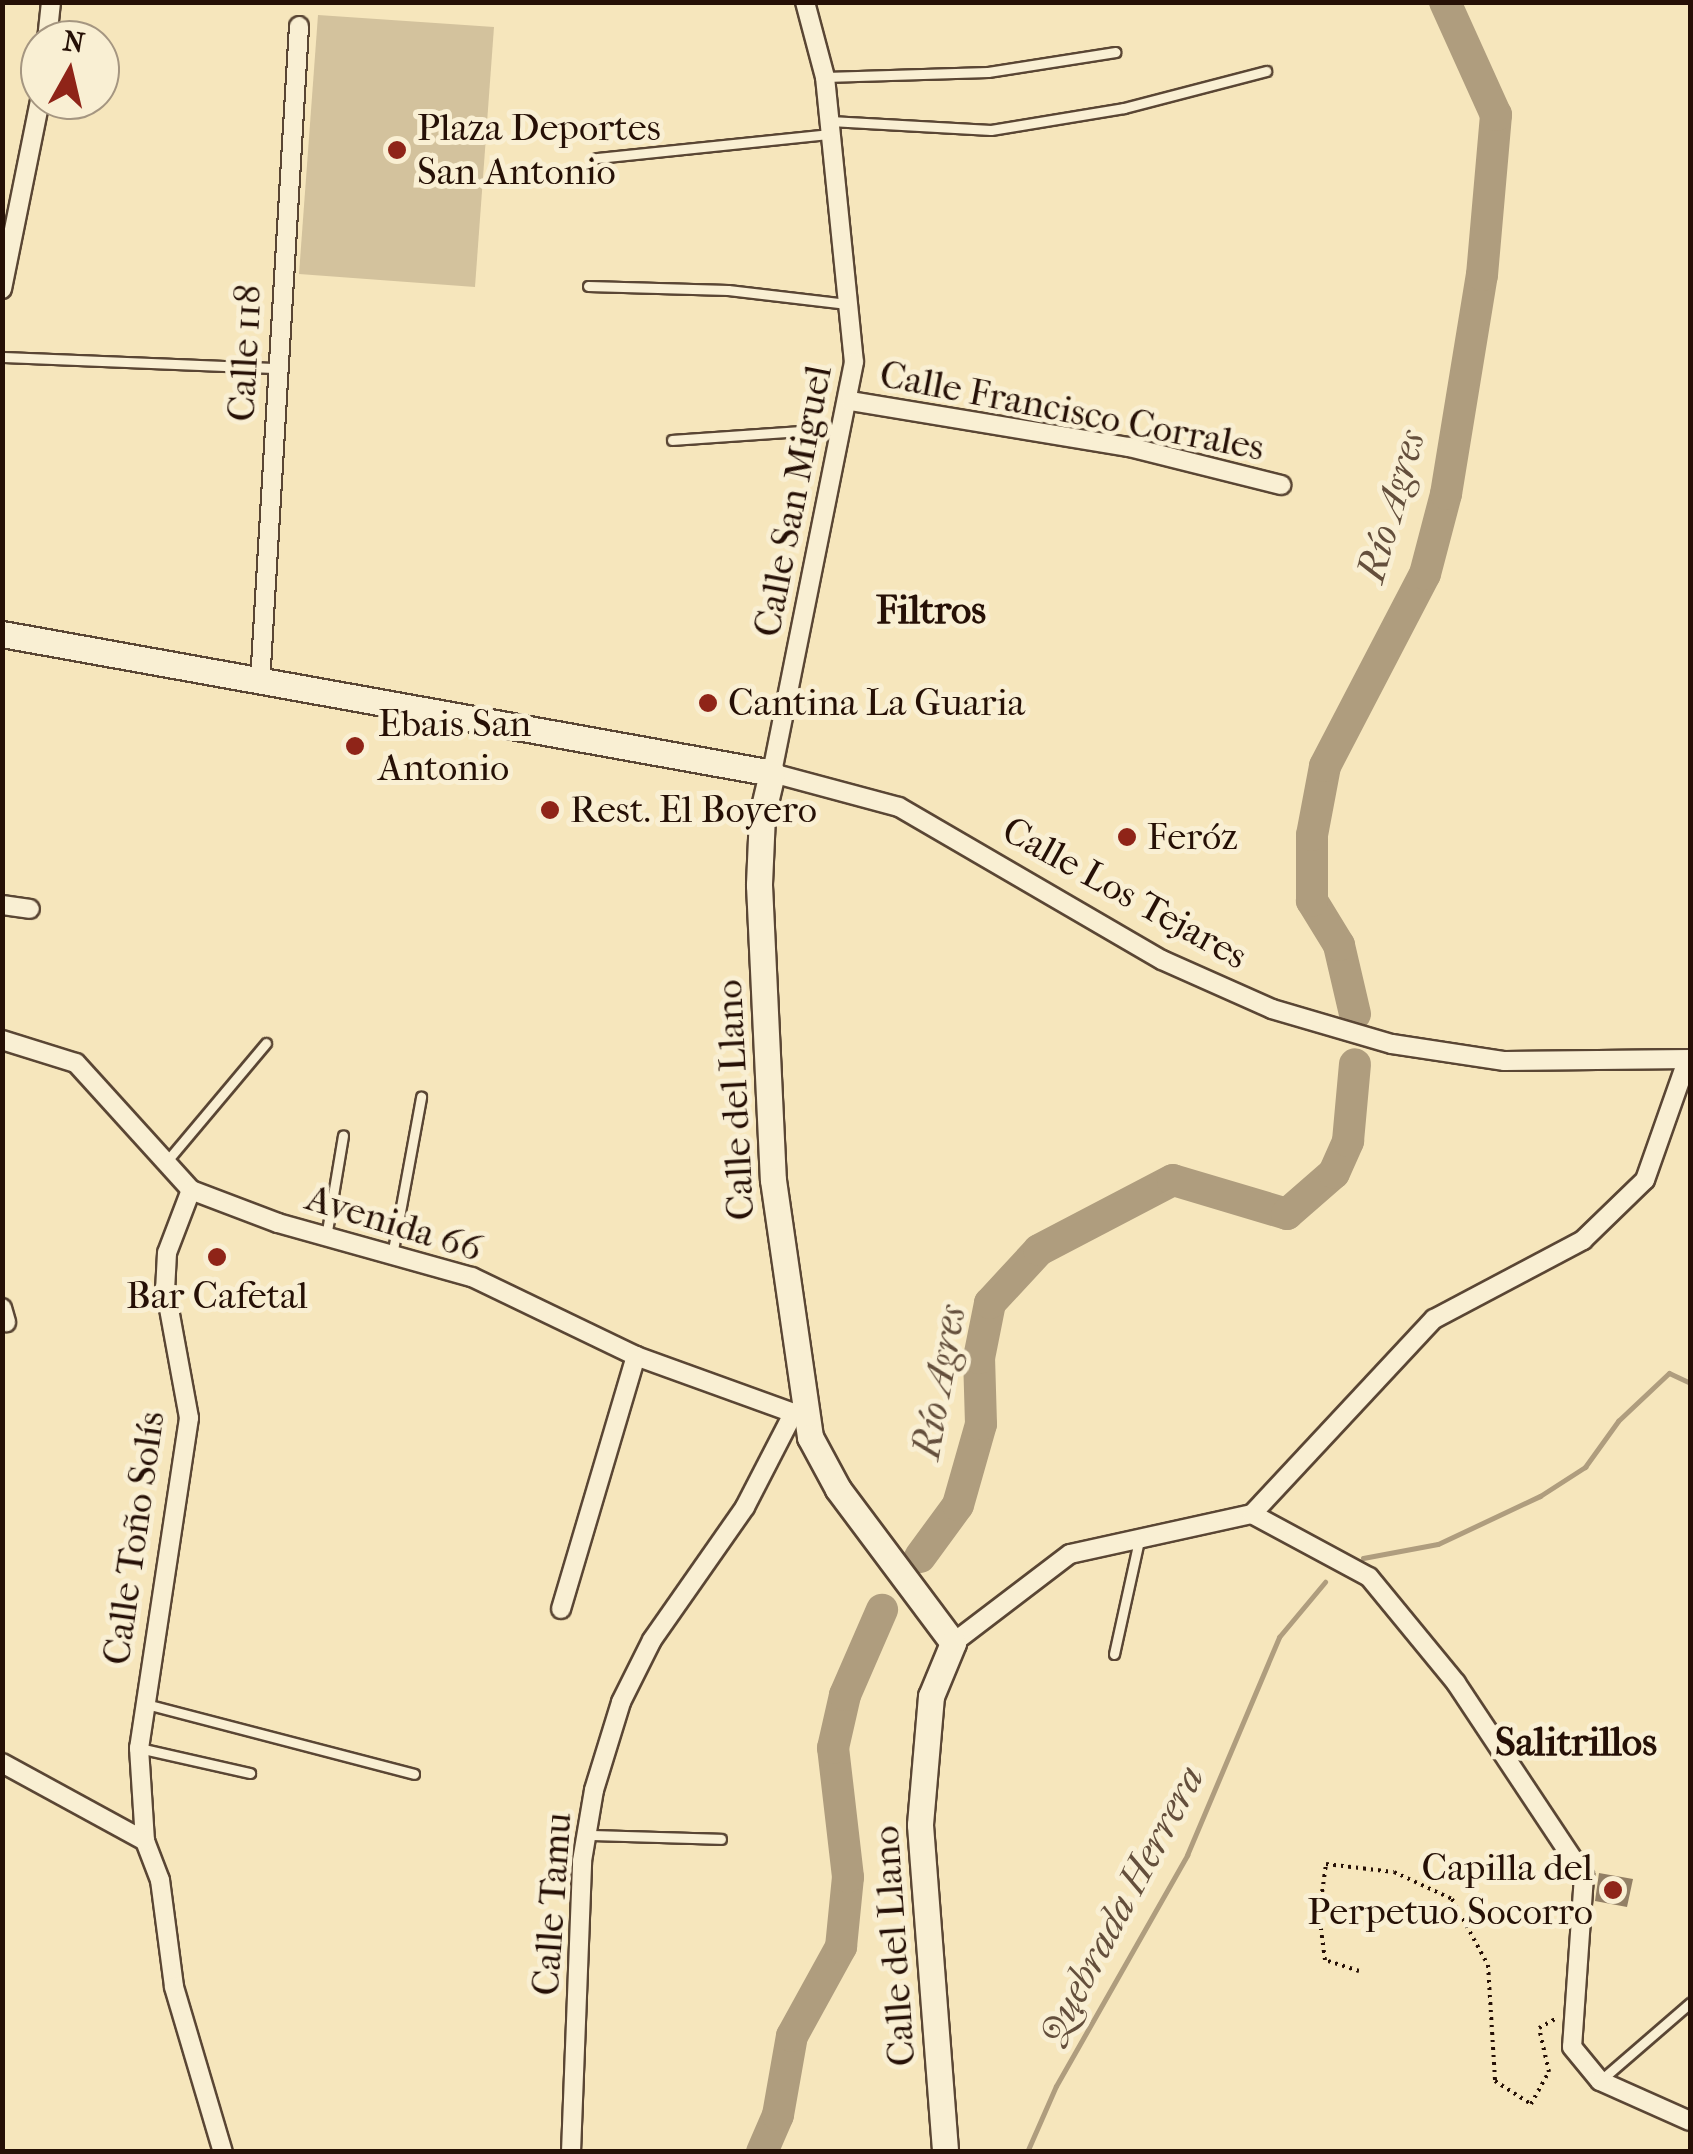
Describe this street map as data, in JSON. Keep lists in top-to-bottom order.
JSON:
{
  "streets": {
    "main road": ["Calle del Llano"],
    "street": [
      "Calle 118",
      "Calle Francisco Corrales",
      "Calle San Miguel",
      "Calle Los Tejares",
      "Avenida 66",
      "Calle Toño Solís",
      "Calle Tamu"
    ]
  },
  "crossings": [
    ["Calle Francisco Corrales", "Calle San Miguel"],
    ["Calle San Miguel", "Calle Los Tejares"],
    ["Calle San Miguel", "Calle del Llano"],
    ["Calle Los Tejares", "Calle del Llano"],
    ["Calle del Llano", "Avenida 66"],
    ["Calle del Llano", "Calle Tamu"],
    ["Avenida 66", "Calle Toño Solís"],
    ["Avenida 66", "Calle Tamu"]
  ],
  "districts": ["Filtros", "Salitrillos"],
  "water": ["Río Agres", "Quebrada Herrera"],
  "places": [
    "Plaza Deportes San Antonio",
    "Cantina La Guaria",
    "Ebais San Antonio",
    "Rest. El Boyero",
    "Feróz",
    "Bar Cafetal",
    "Capilla del Perpetuo Socorro"
  ],
  "north": "top"
}
